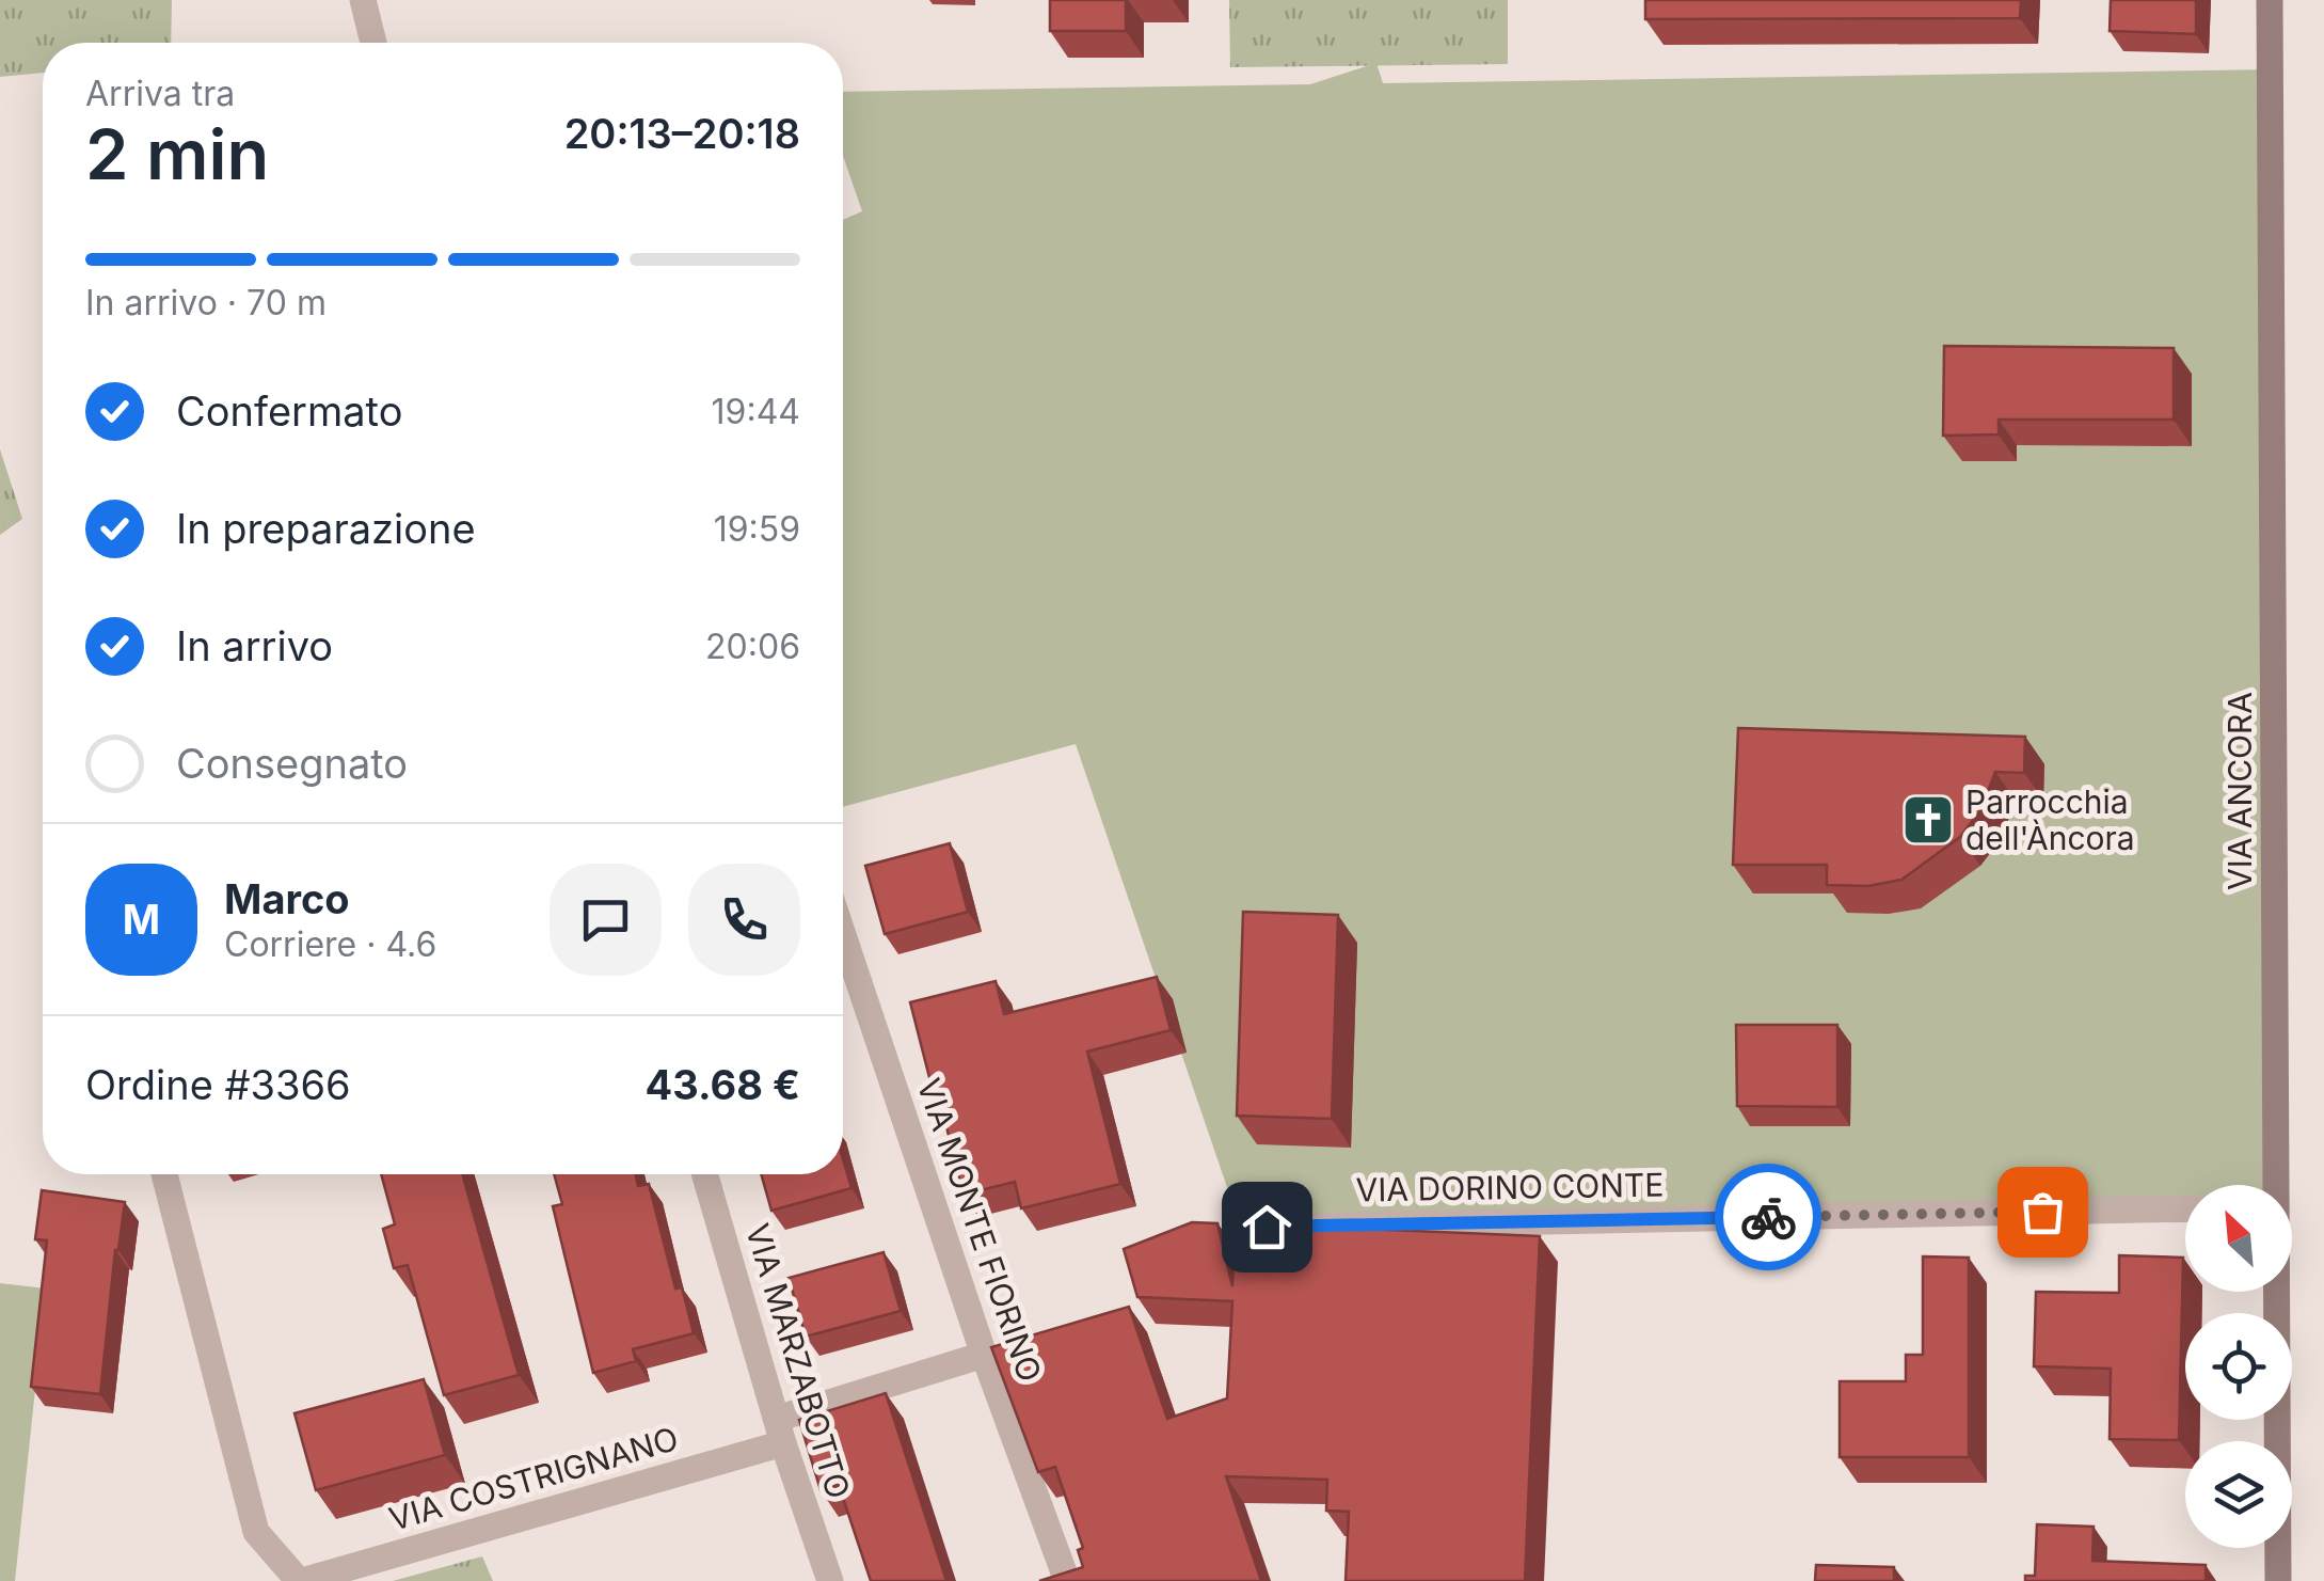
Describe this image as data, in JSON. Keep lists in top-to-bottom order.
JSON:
{
  "streets": {
    "main road": ["VIA ANCORA"],
    "street": [
      "VIA DORINO CONTE",
      "VIA MONTE FIORINO",
      "VIA MARZABOTTO",
      "VIA COSTRIGNANO"
    ]
  },
  "crossings": [
    ["VIA MONTE FIORINO", "VIA COSTRIGNANO"],
    ["VIA MARZABOTTO", "VIA COSTRIGNANO"]
  ],
  "places": {
    "church": ["Parrocchia dell'Àncora"]
  },
  "north": "top left",
  "page": {
    "heading": ["2 min", "Arriva tra", "20:13–20:18"],
    "panel": [
      "Marco",
      "Corriere · 4.6",
      "Ordine #3366",
      "43.68 €"
    ],
    "bar": "In arrivo · 70 m",
    "list": [
      ["Confermato", "19:44"],
      ["In preparazione", "19:59"],
      ["In arrivo", "20:06"],
      "Consegnato"
    ],
    "round": "M"
  }
}
